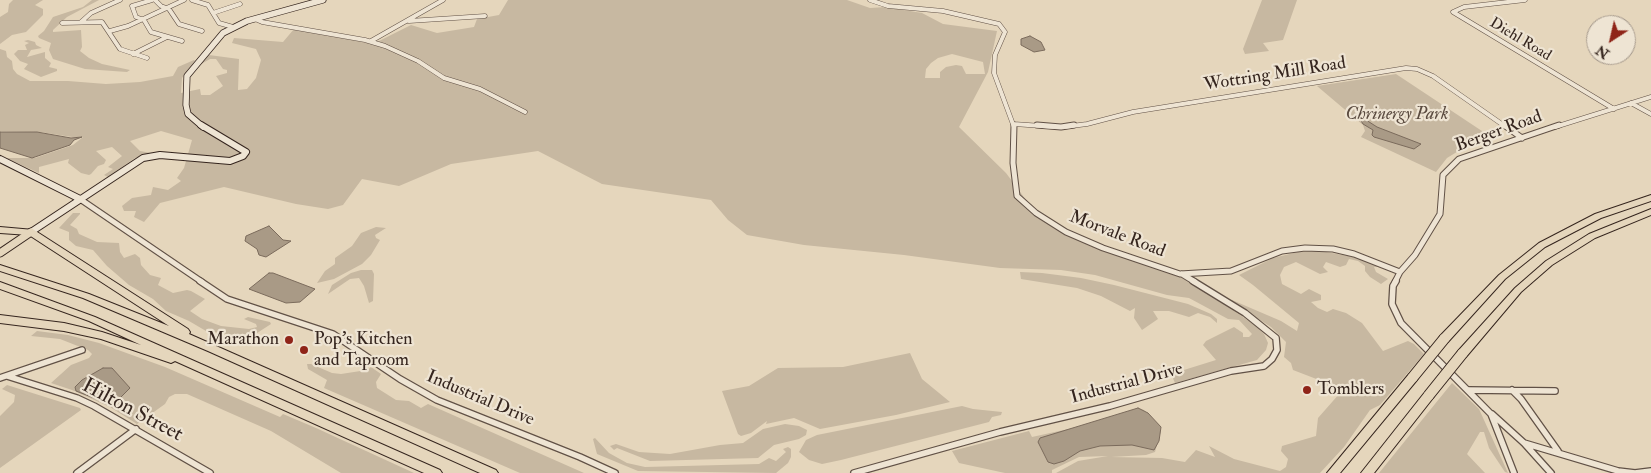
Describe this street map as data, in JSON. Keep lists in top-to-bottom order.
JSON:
{
  "streets": {
    "street": [
      "Diehl Road",
      "Wottring Mill Road",
      "Berger Road",
      "Morvale Road",
      "Industrial Drive",
      "Hilton Street"
    ]
  },
  "crossings": [
    ["Diehl Road", "Berger Road"],
    ["Wottring Mill Road", "Berger Road"],
    ["Wottring Mill Road", "Morvale Road"],
    ["Berger Road", "Morvale Road"],
    ["Morvale Road", "Industrial Drive"]
  ],
  "parks": ["Chrinergy Park"],
  "places": ["Marathon", "Pop's Kitchen and Taproom", "Tomblers"],
  "north": "bottom left"
}
